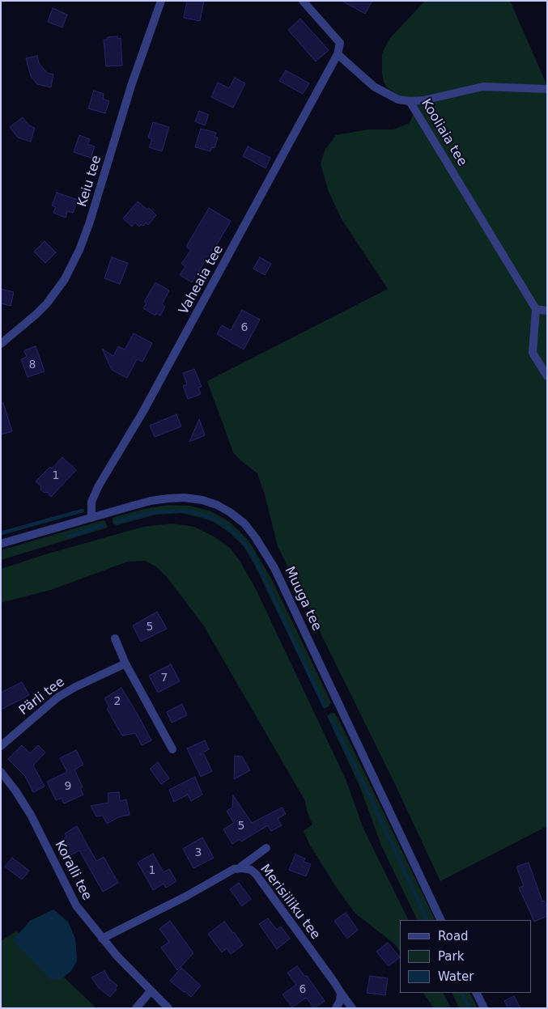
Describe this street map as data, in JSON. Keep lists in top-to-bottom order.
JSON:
{
  "streets": {
    "street": [
      "Kooliaia tee",
      "Keiu tee",
      "Vaheaia tee",
      "Muuga tee",
      "Pärli tee",
      "Koralli tee",
      "Merisiiliku tee"
    ]
  },
  "crossings": [
    ["Kooliaia tee", "Vaheaia tee"],
    ["Vaheaia tee", "Muuga tee"],
    ["Koralli tee", "Merisiiliku tee"]
  ],
  "house_numbers": [
    "6",
    "8",
    "1",
    "5",
    "7",
    "2",
    "9",
    "5",
    "3",
    "1",
    "6"
  ],
  "legend": ["Road", "Park", "Water"]
}
